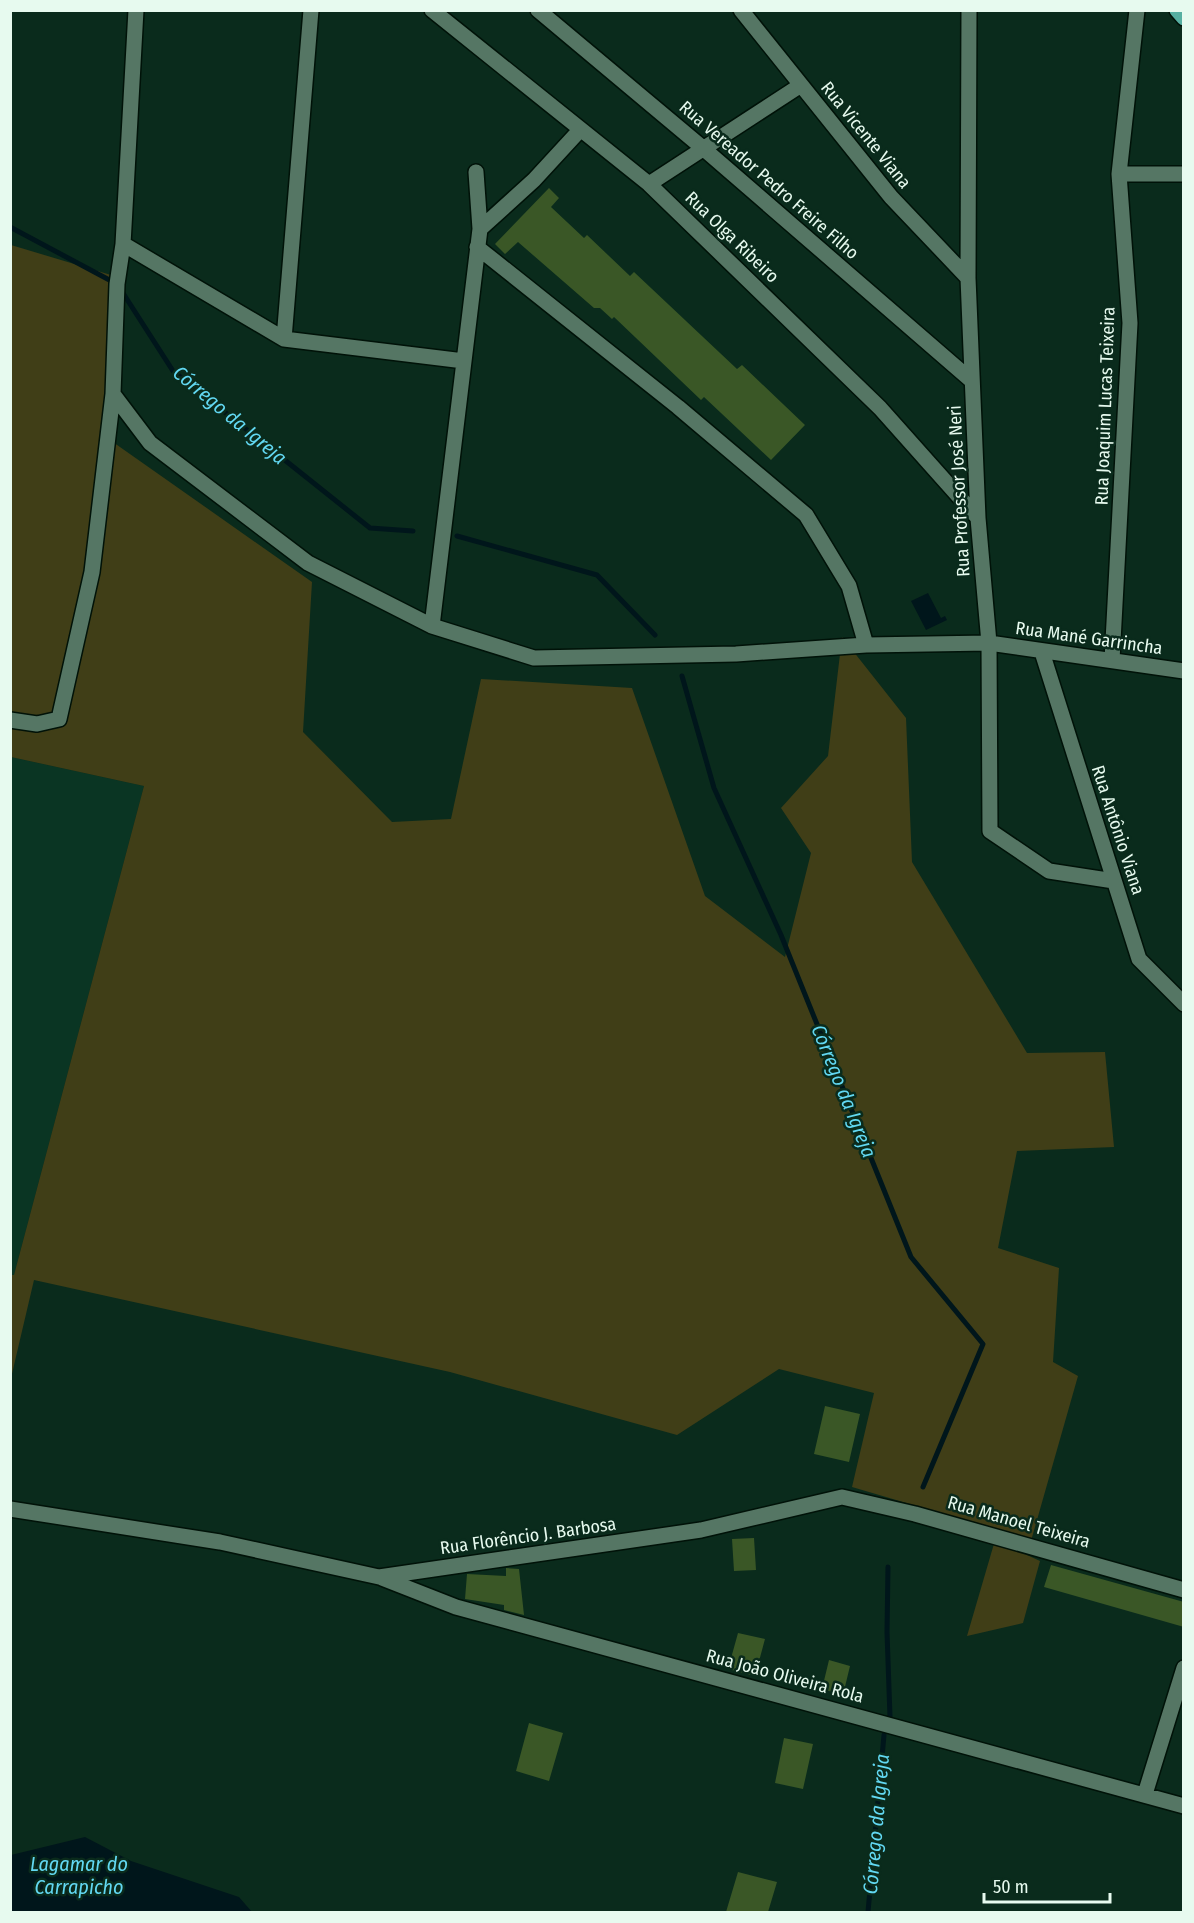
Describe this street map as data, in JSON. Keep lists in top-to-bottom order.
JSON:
{
  "streets": {
    "street": [
      "Rua Vicente Viana",
      "Rua Vereador Pedro Freire Filho",
      "Rua Olga Ribeiro",
      "Rua Joaquim Lucas Teixeira",
      "Rua Professor José Neri",
      "Rua Mané Garrincha",
      "Rua Antônio Viana",
      "Rua Manoel Teixeira",
      "Rua Florêncio J. Barbosa",
      "Rua João Oliveira Rola"
    ]
  },
  "crossings": [
    ["Rua Vicente Viana", "Rua Professor José Neri"],
    ["Rua Vereador Pedro Freire Filho", "Rua Professor José Neri"],
    ["Rua Olga Ribeiro", "Rua Professor José Neri"],
    ["Rua Joaquim Lucas Teixeira", "Rua Mané Garrincha"],
    ["Rua Professor José Neri", "Rua Mané Garrincha"],
    ["Rua Professor José Neri", "Rua Antônio Viana"],
    ["Rua Mané Garrincha", "Rua Antônio Viana"],
    ["Rua Manoel Teixeira", "Rua Florêncio J. Barbosa"],
    ["Rua Florêncio J. Barbosa", "Rua João Oliveira Rola"]
  ],
  "water": ["Córrego da Igreja", "Lagamar do Carrapicho"],
  "scale_bar": "50 m"
}
